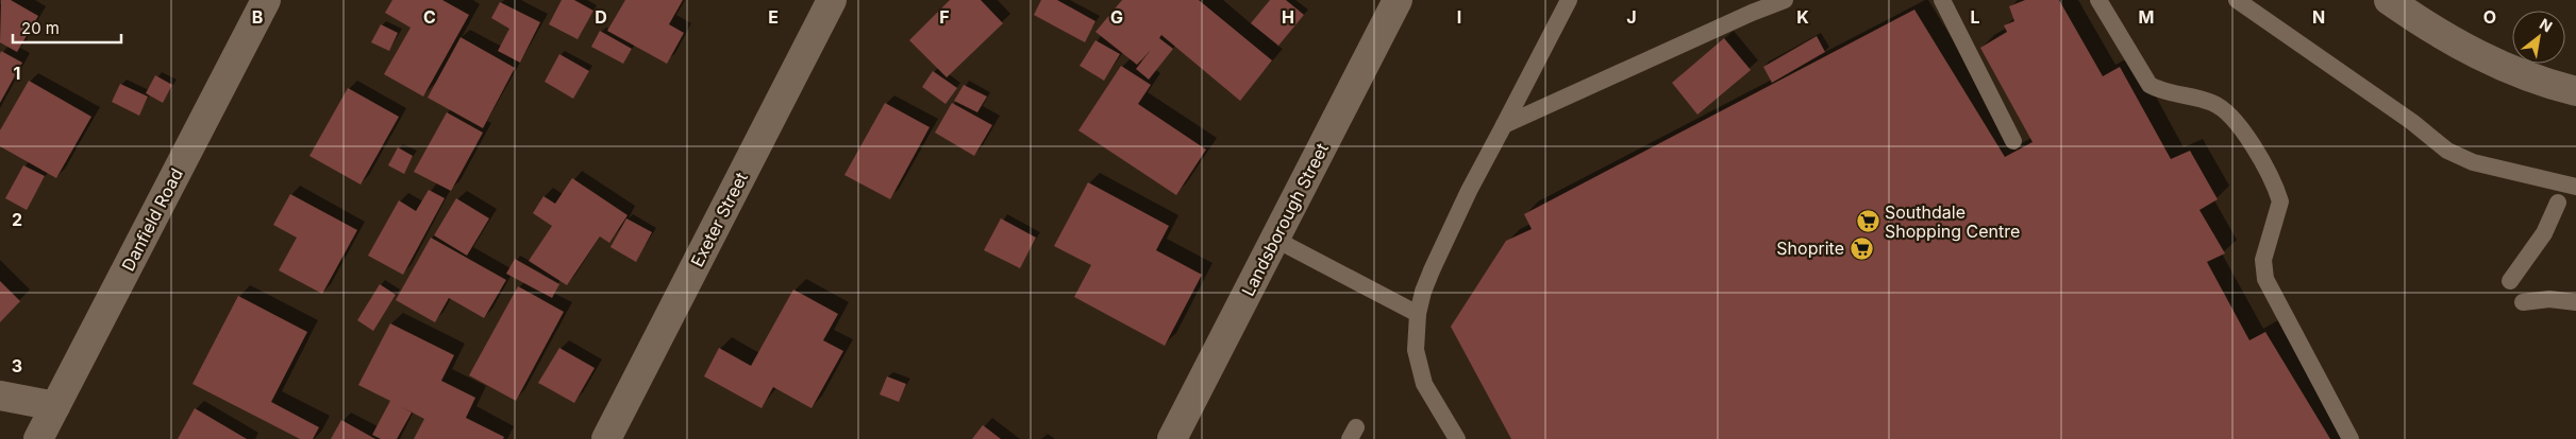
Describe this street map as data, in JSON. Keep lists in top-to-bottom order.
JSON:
{
  "streets": {
    "street": ["Danfield Road", "Exeter Street", "Landsborough Street"]
  },
  "places": {
    "supermarket": ["Southdale Shopping Centre", "Shoprite"]
  },
  "scale_bar": "20 m",
  "north": "top right",
  "grid": {
    "columns": [
      "B",
      "C",
      "D",
      "E",
      "F",
      "G",
      "H",
      "I",
      "J",
      "K",
      "L",
      "M",
      "N",
      "O"
    ],
    "rows": ["1", "2", "3"]
  }
}
